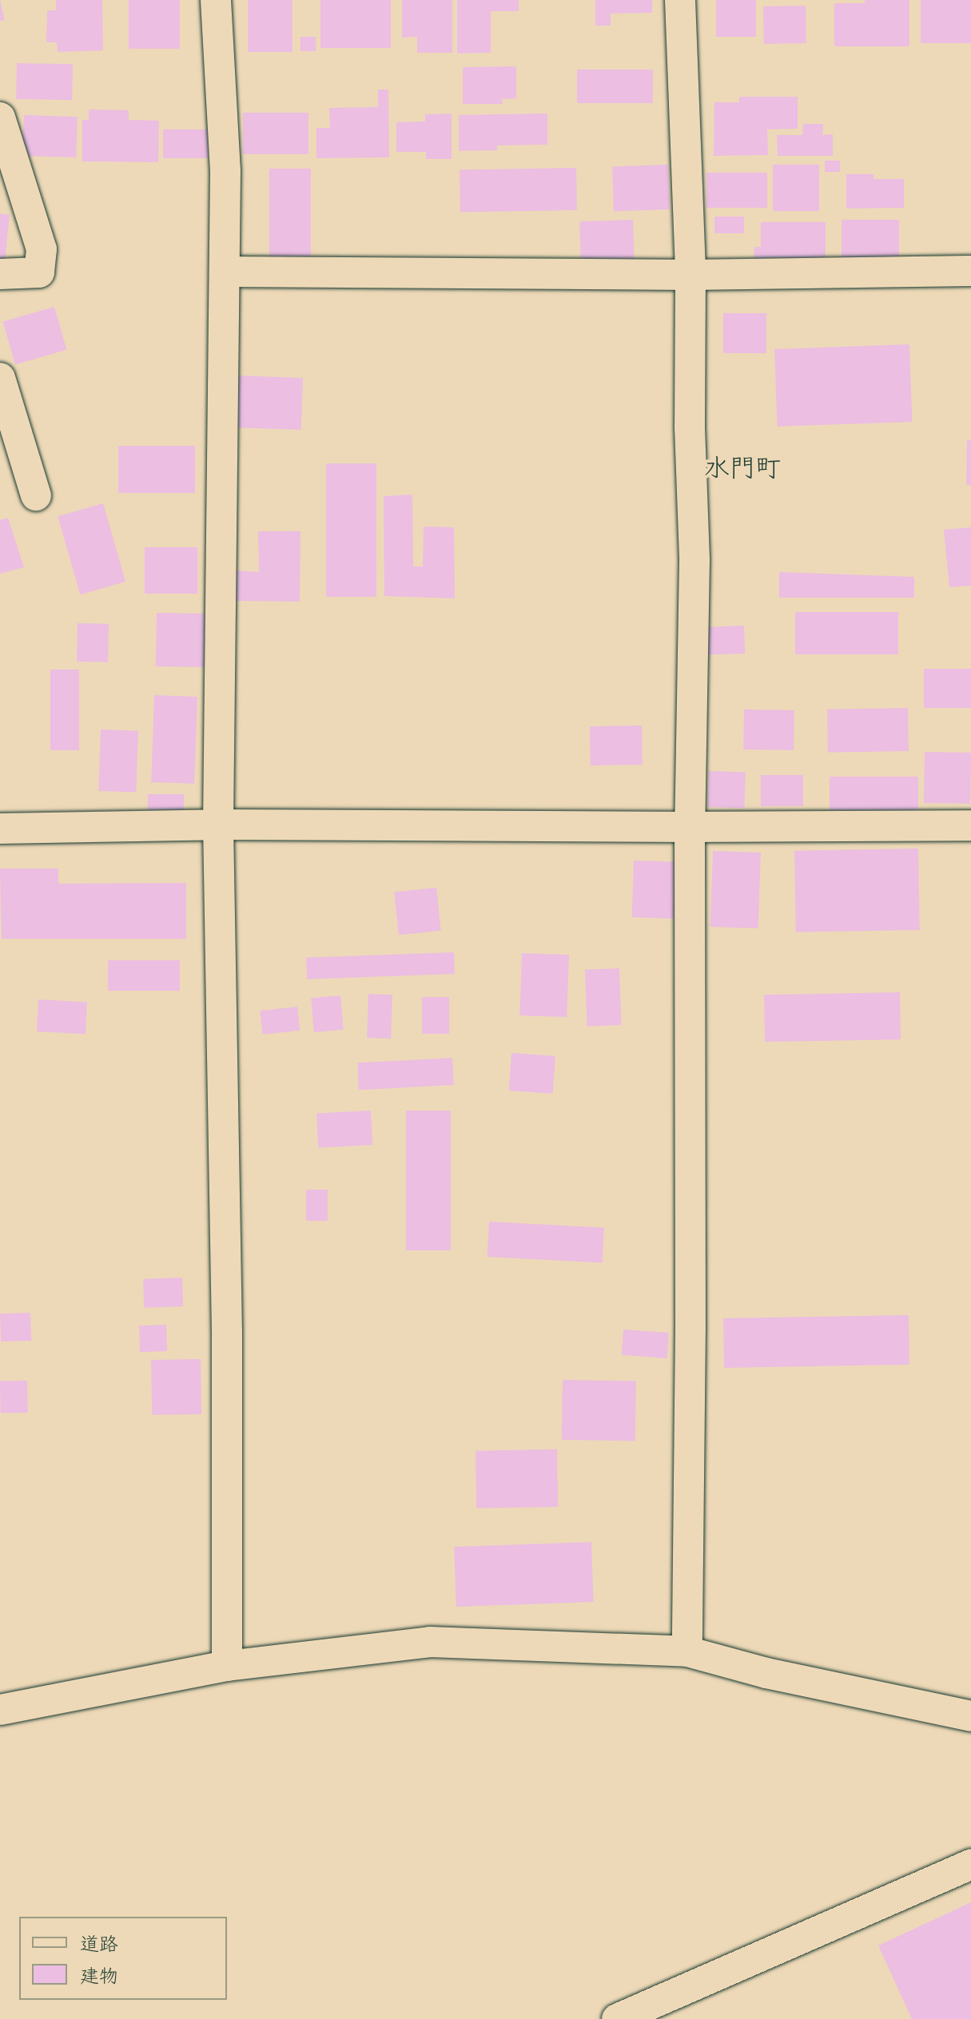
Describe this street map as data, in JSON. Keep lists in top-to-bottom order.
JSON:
{
  "districts": ["水門町"],
  "legend": ["道路", "建物"]
}
